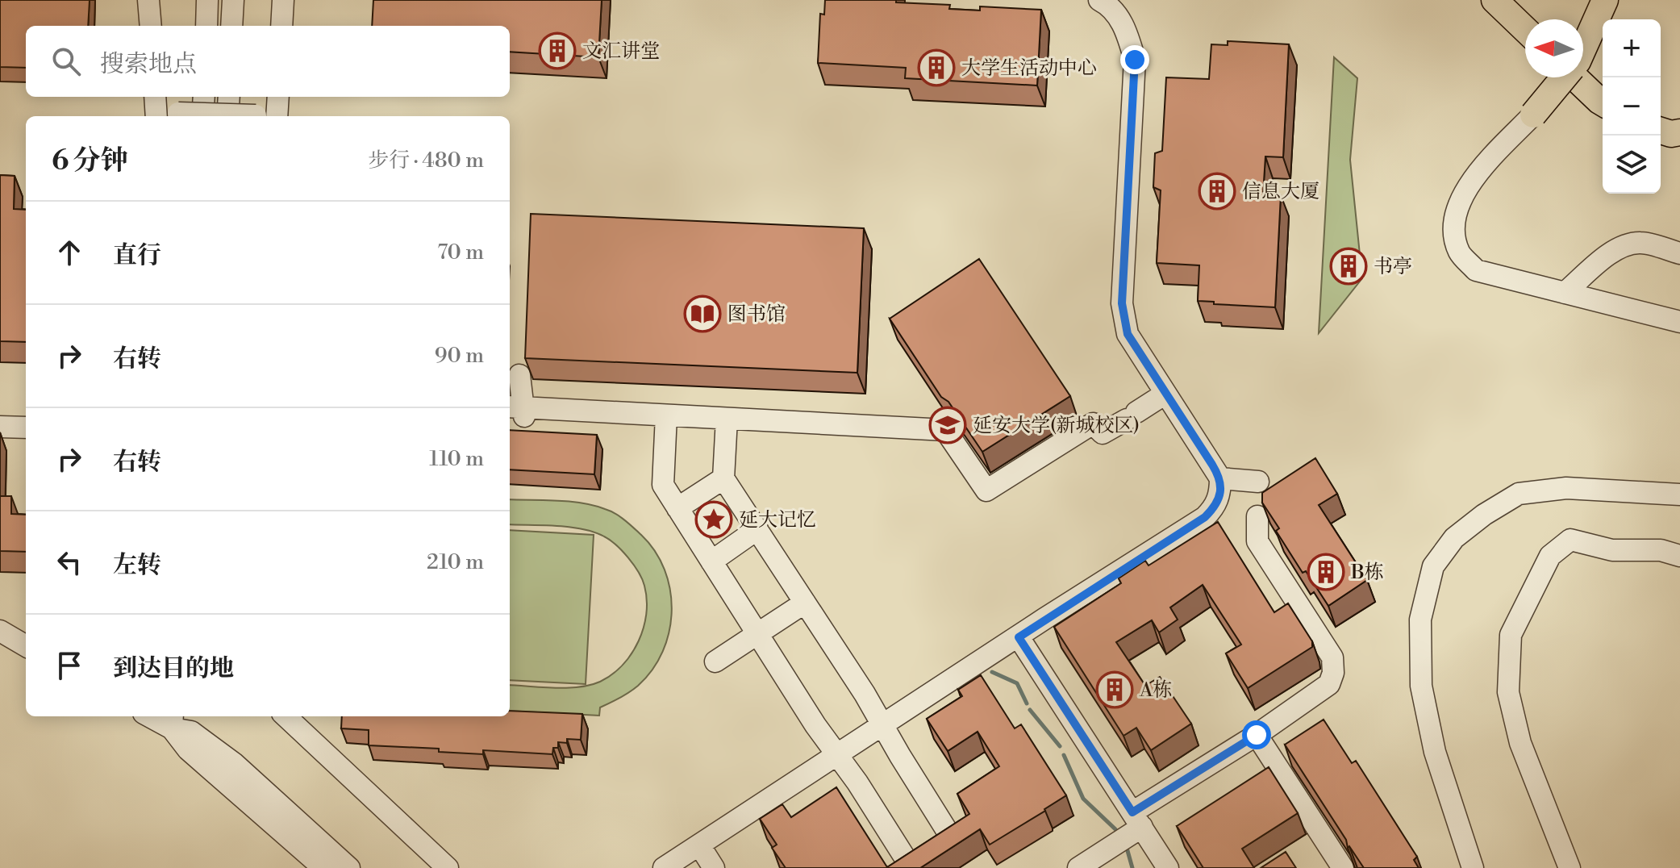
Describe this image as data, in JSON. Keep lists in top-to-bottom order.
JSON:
{
  "places": {
    "building": [
      "文汇讲堂",
      "大学生活动中心",
      "信息大厦",
      "书亭",
      "B栋",
      "A栋"
    ],
    "library": ["图书馆"],
    "school or university": ["延安大学(新城校区)"],
    "place": ["延大记忆"]
  },
  "north": "left",
  "page": {
    "map_buttons": ["+", "−"],
    "search": "搜索地点",
    "heading": ["6 分钟", "步行 · 480 m"],
    "list": [
      ["直行", "70 m"],
      ["右转", "90 m"],
      ["右转", "110 m"],
      ["左转", "210 m"],
      "到达目的地"
    ]
  }
}
